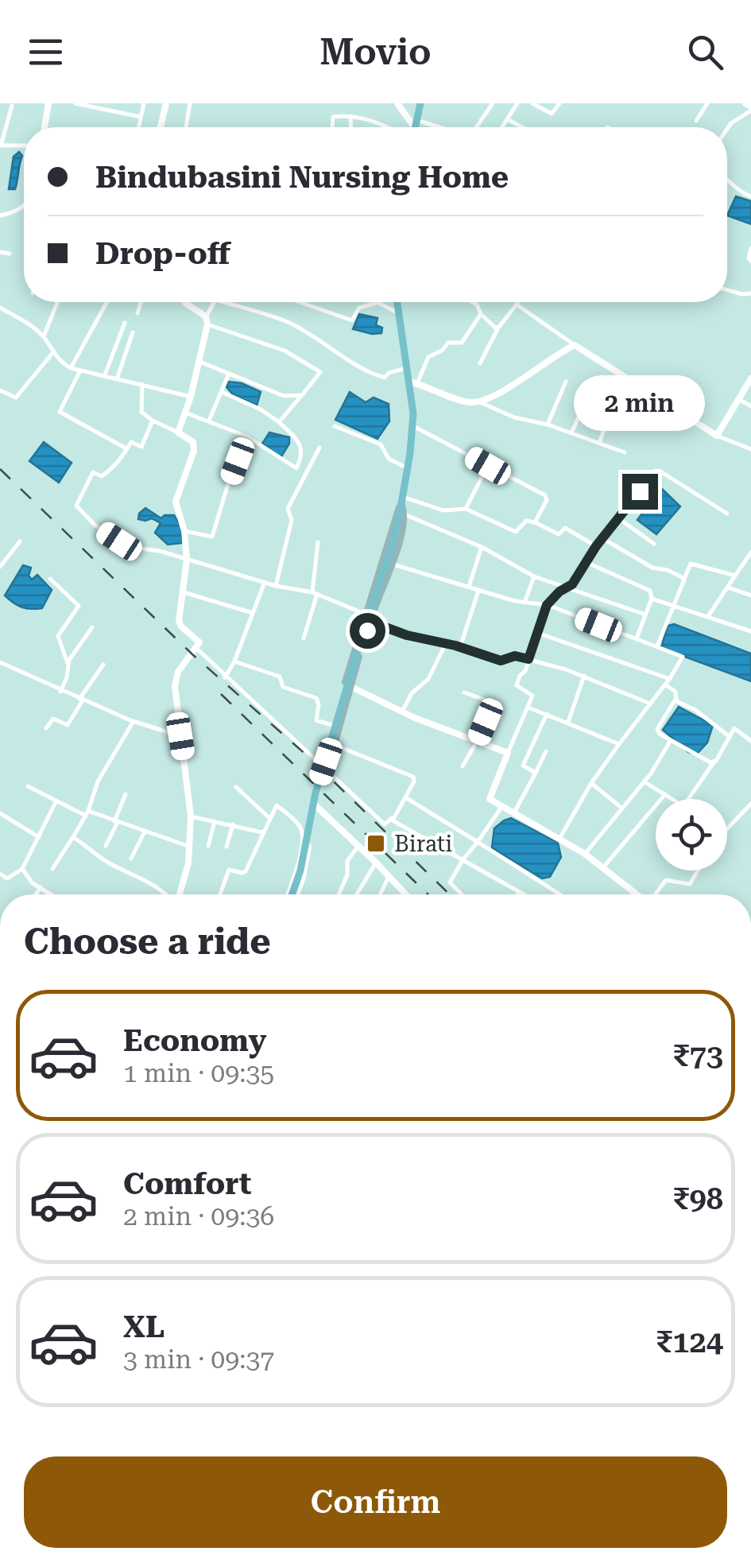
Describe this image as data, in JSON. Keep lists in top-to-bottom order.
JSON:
{
  "places": {
    "transit": ["Birati"]
  },
  "page": {
    "header": "Movio",
    "banner": ["Bindubasini Nursing Home", "Drop-off"],
    "bubble": "2 min",
    "heading": "Choose a ride",
    "list": [
      {
        "name": "Economy",
        "note": "1 min · 09:35",
        "value": "₹73"
      },
      {
        "name": "Comfort",
        "note": "2 min · 09:36",
        "value": "₹98"
      },
      {
        "name": "XL",
        "note": "3 min · 09:37",
        "value": "₹124"
      }
    ],
    "buttons": "Confirm"
  }
}
